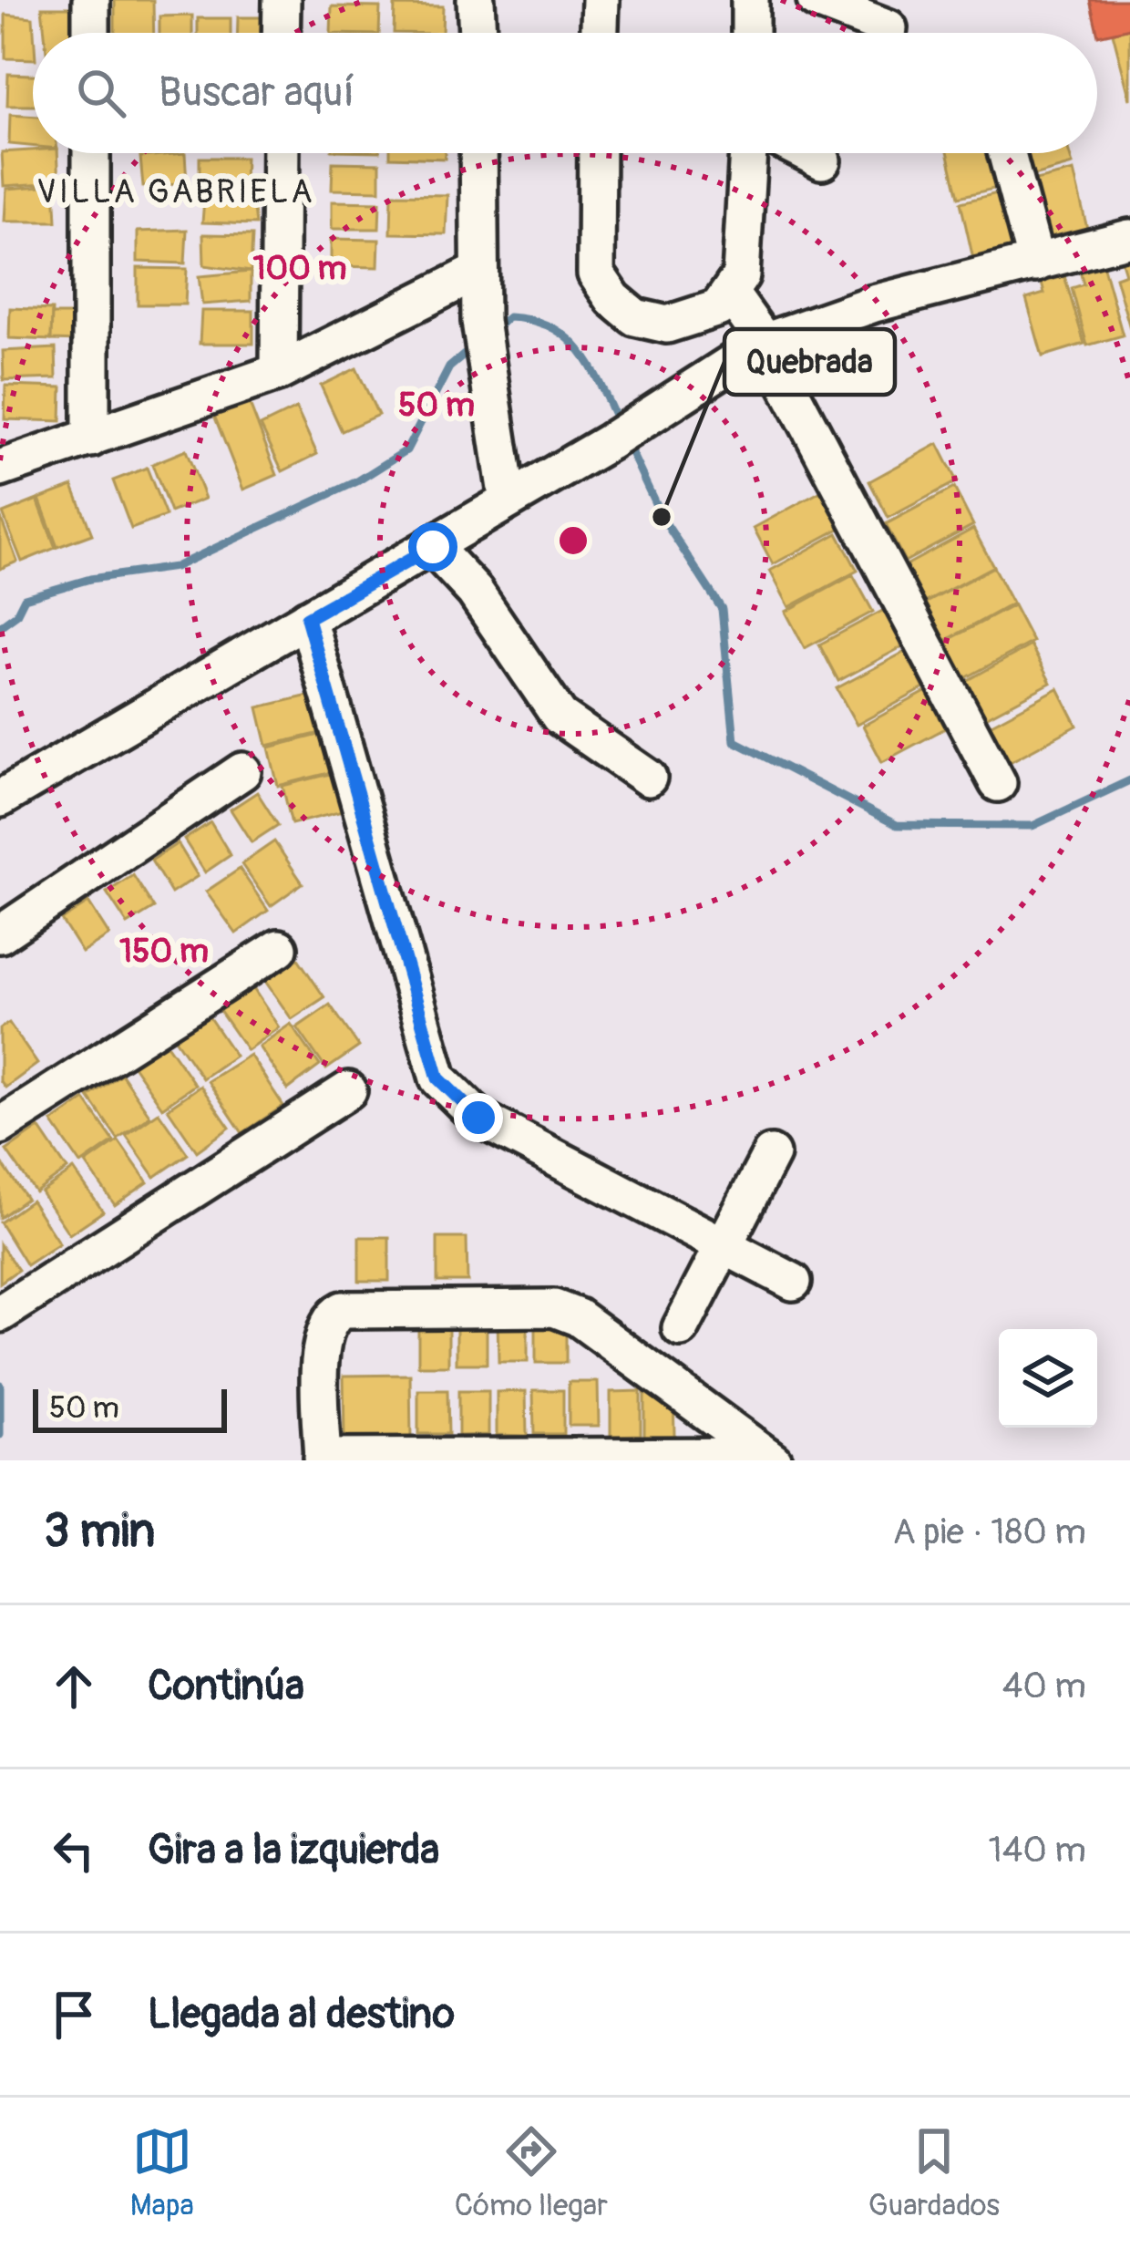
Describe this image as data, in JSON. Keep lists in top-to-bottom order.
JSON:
{
  "districts": ["VILLA GABRIELA"],
  "places": ["Quebrada"],
  "scale_bar": "50 m",
  "page": {
    "search": "Buscar aquí",
    "scale": "50 m",
    "heading": ["3 min", "A pie · 180 m"],
    "list": [
      ["Continúa", "40 m"],
      ["Gira a la izquierda", "140 m"],
      "Llegada al destino"
    ],
    "nav": ["Mapa", "Cómo llegar", "Guardados"]
  },
  "rings": ["100 m", "50 m", "150 m"]
}
